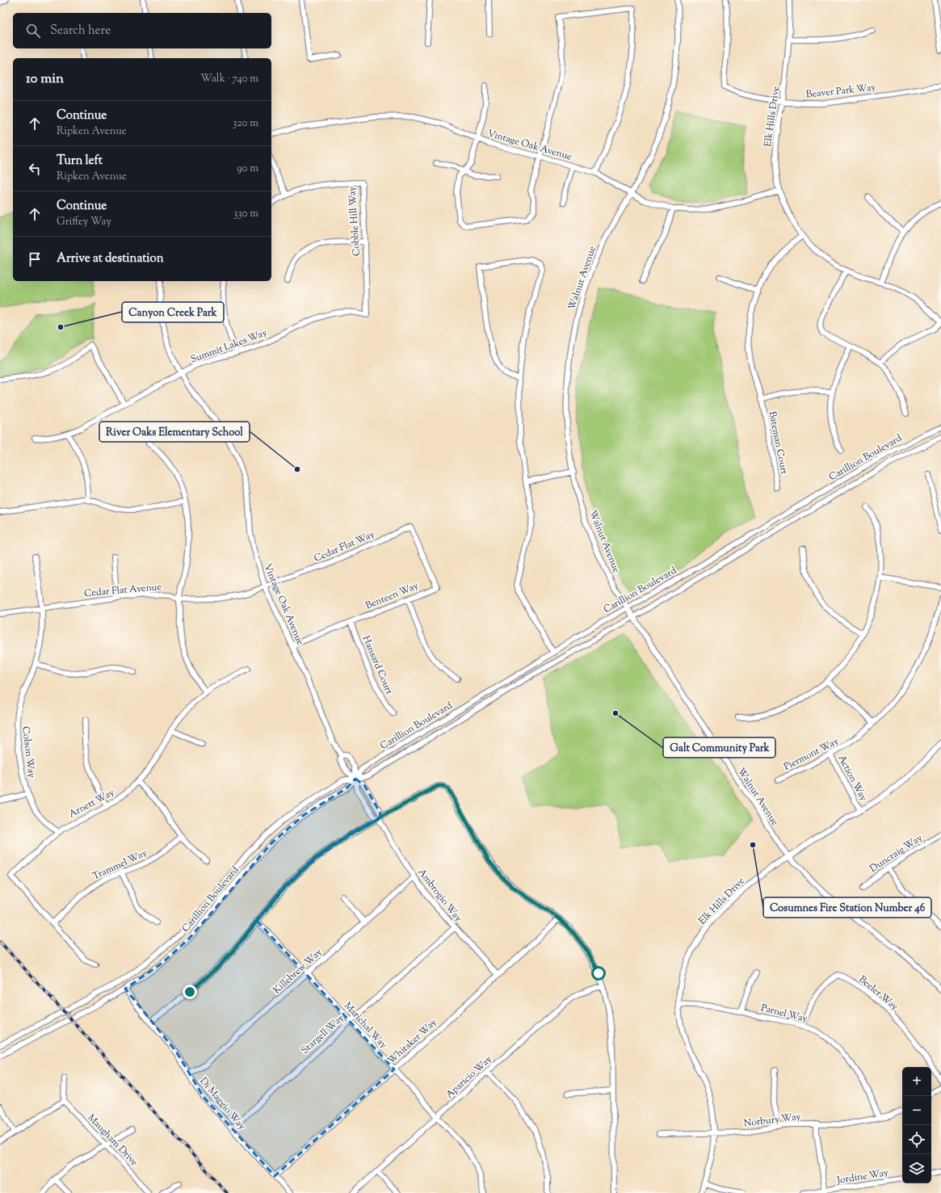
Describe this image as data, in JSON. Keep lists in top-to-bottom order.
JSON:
{
  "streets": {
    "street": [
      "Beaver Park Way",
      "Elk Hills Drive",
      "Vintage Oak Avenue",
      "Cobble Hill Way",
      "Walnut Avenue",
      "Summit Lakes Way",
      "Bateman Court",
      "Carillion Boulevard",
      "Cedar Flat Way",
      "Cedar Flat Avenue",
      "Benteen Way",
      "Hansard Court",
      "Colson Way",
      "Piermont Way",
      "Action Way",
      "Arnett Way",
      "Duncraig Way",
      "Trammel Way",
      "Ambrogio Way",
      "Killebrew Way",
      "Beeler Way",
      "Parnel Way",
      "Marichal Way",
      "Stargell Way",
      "Whitaker Way",
      "Aparicio Way",
      "Di Maggio Way",
      "Norbury Way",
      "Maugham Drive",
      "Jordine Way"
    ]
  },
  "crossings": [
    ["Beaver Park Way", "Elk Hills Drive"],
    ["Elk Hills Drive", "Vintage Oak Avenue"],
    ["Elk Hills Drive", "Walnut Avenue"],
    ["Elk Hills Drive", "Bateman Court"],
    ["Elk Hills Drive", "Action Way"],
    ["Elk Hills Drive", "Parnel Way"],
    ["Elk Hills Drive", "Norbury Way"],
    ["Vintage Oak Avenue", "Walnut Avenue"],
    ["Vintage Oak Avenue", "Summit Lakes Way"],
    ["Vintage Oak Avenue", "Carillion Boulevard"],
    ["Vintage Oak Avenue", "Cedar Flat Way"],
    ["Vintage Oak Avenue", "Cedar Flat Avenue"],
    ["Vintage Oak Avenue", "Benteen Way"],
    ["Vintage Oak Avenue", "Ambrogio Way"],
    ["Cobble Hill Way", "Summit Lakes Way"],
    ["Walnut Avenue", "Carillion Boulevard"],
    ["Carillion Boulevard", "Ambrogio Way"],
    ["Carillion Boulevard", "Di Maggio Way"],
    ["Cedar Flat Way", "Cedar Flat Avenue"],
    ["Cedar Flat Way", "Benteen Way"],
    ["Cedar Flat Avenue", "Colson Way"],
    ["Benteen Way", "Hansard Court"],
    ["Colson Way", "Arnett Way"],
    ["Piermont Way", "Action Way"],
    ["Arnett Way", "Trammel Way"],
    ["Ambrogio Way", "Killebrew Way"],
    ["Ambrogio Way", "Stargell Way"],
    ["Ambrogio Way", "Whitaker Way"],
    ["Killebrew Way", "Marichal Way"],
    ["Killebrew Way", "Di Maggio Way"],
    ["Beeler Way", "Parnel Way"],
    ["Parnel Way", "Norbury Way"],
    ["Marichal Way", "Stargell Way"],
    ["Marichal Way", "Whitaker Way"],
    ["Marichal Way", "Aparicio Way"],
    ["Stargell Way", "Di Maggio Way"],
    ["Whitaker Way", "Di Maggio Way"]
  ],
  "places": [
    "Canyon Creek Park",
    "River Oaks Elementary School",
    "Galt Community Park",
    "Cosumnes Fire Station Number 46"
  ],
  "page": {
    "search": "Search here",
    "heading": ["10 min", "Walk · 740 m"],
    "list": [
      ["Continue", "Ripken Avenue", "320 m"],
      ["Turn left", "Ripken Avenue", "90 m"],
      ["Continue", "Griffey Way", "330 m"],
      "Arrive at destination"
    ],
    "map_buttons": ["+", "−"]
  }
}
